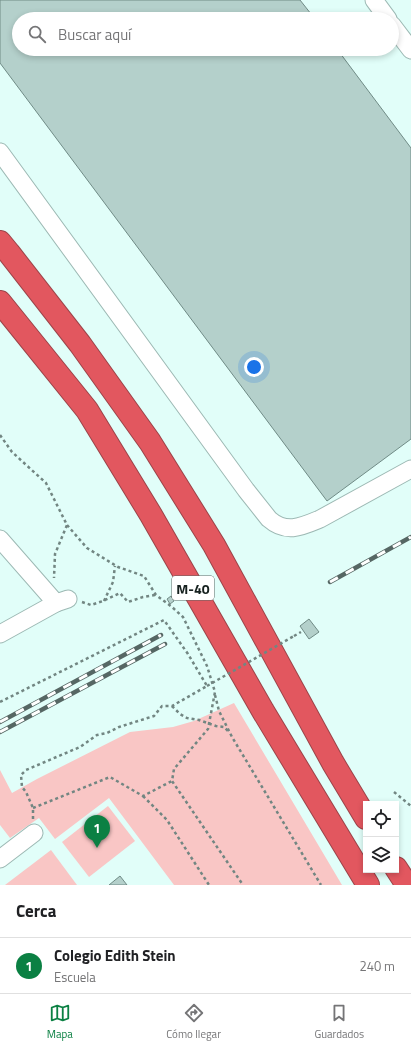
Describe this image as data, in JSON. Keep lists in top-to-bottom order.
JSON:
{
  "streets": {
    "highway": ["M-40"]
  },
  "page": {
    "search": "Buscar aquí",
    "pins": "1",
    "heading": "Cerca",
    "list": [
      {
        "mark": "1",
        "name": "Colegio Edith Stein",
        "note": "Escuela",
        "value": "240 m"
      }
    ],
    "nav": ["Mapa", "Cómo llegar", "Guardados"]
  }
}
